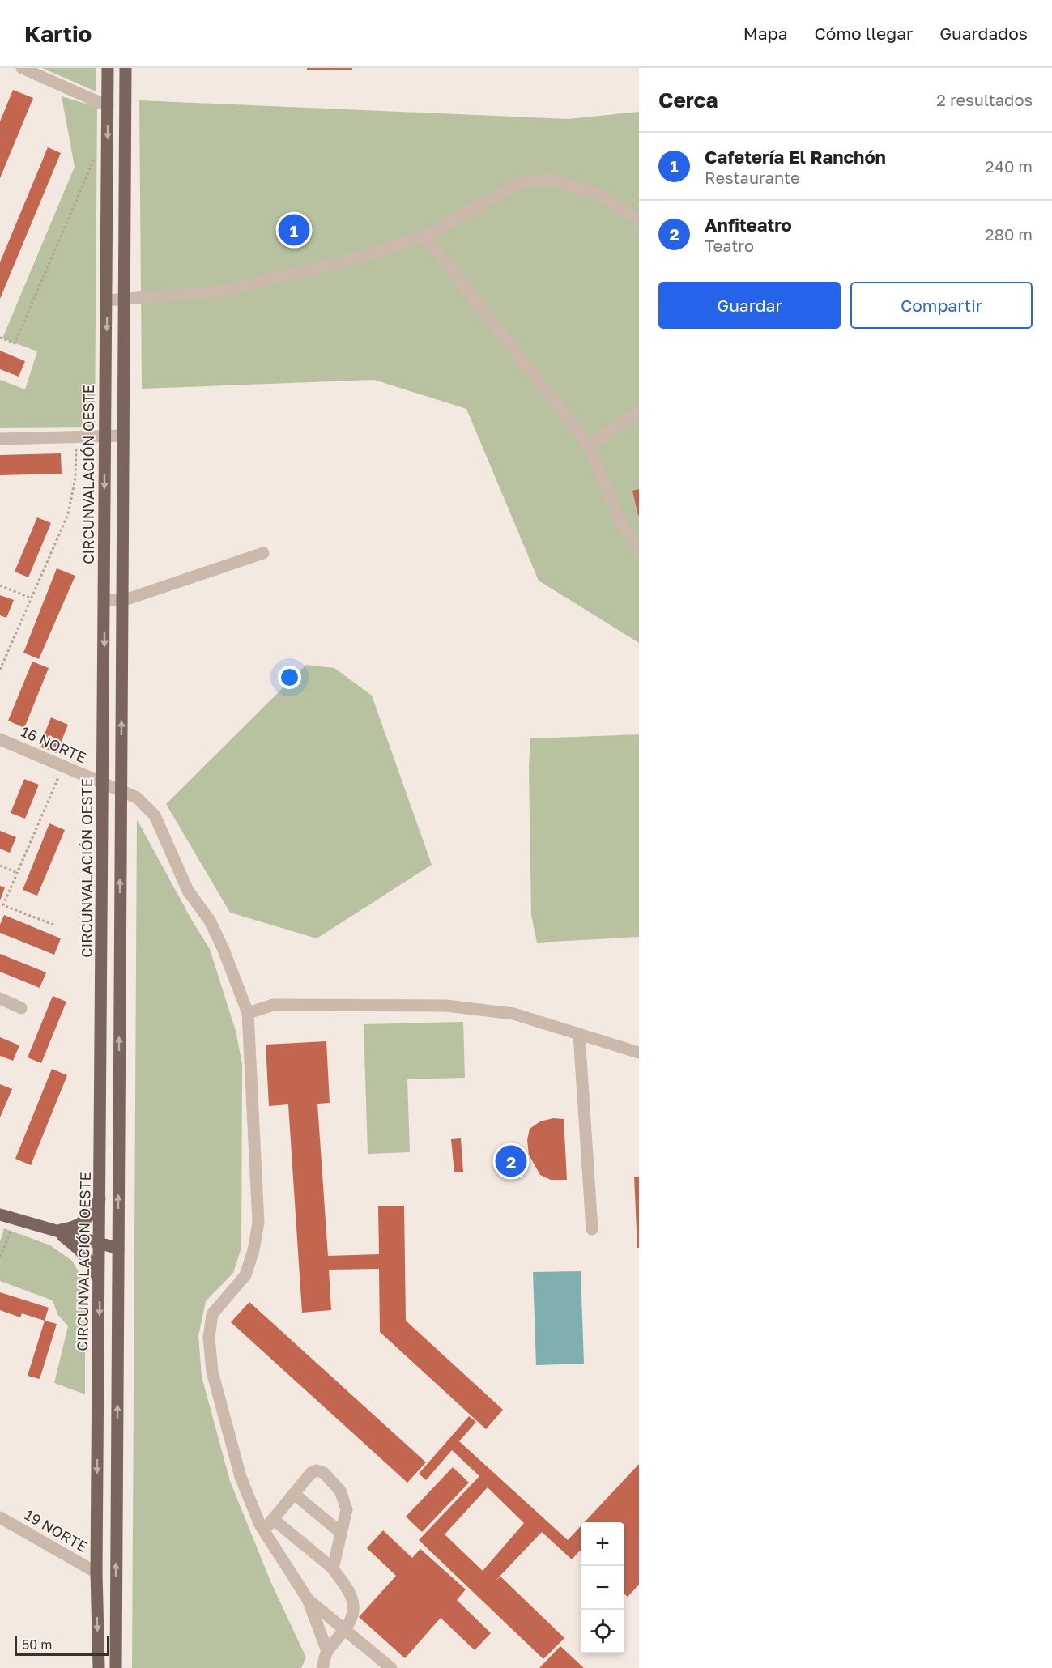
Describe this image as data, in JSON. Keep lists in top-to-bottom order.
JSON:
{
  "streets": {
    "main road": ["CIRCUNVALACIÓN OESTE"],
    "street": ["16 NORTE", "19 NORTE"]
  },
  "crossings": [
    ["CIRCUNVALACIÓN OESTE", "16 NORTE"],
    ["CIRCUNVALACIÓN OESTE", "19 NORTE"]
  ],
  "scale_bar": "50 m",
  "page": {
    "header": "Kartio",
    "nav": ["Mapa", "Cómo llegar", "Guardados"],
    "heading": ["Cerca", "2 resultados"],
    "list": [
      {
        "mark": "1",
        "name": "Cafetería El Ranchón",
        "note": "Restaurante",
        "value": "240 m"
      },
      {
        "mark": "2",
        "name": "Anfiteatro",
        "note": "Teatro",
        "value": "280 m"
      }
    ],
    "pins": ["1", "2"],
    "buttons": ["Guardar", "Compartir"],
    "map_buttons": ["+", "−"],
    "scale": "50 m"
  }
}
